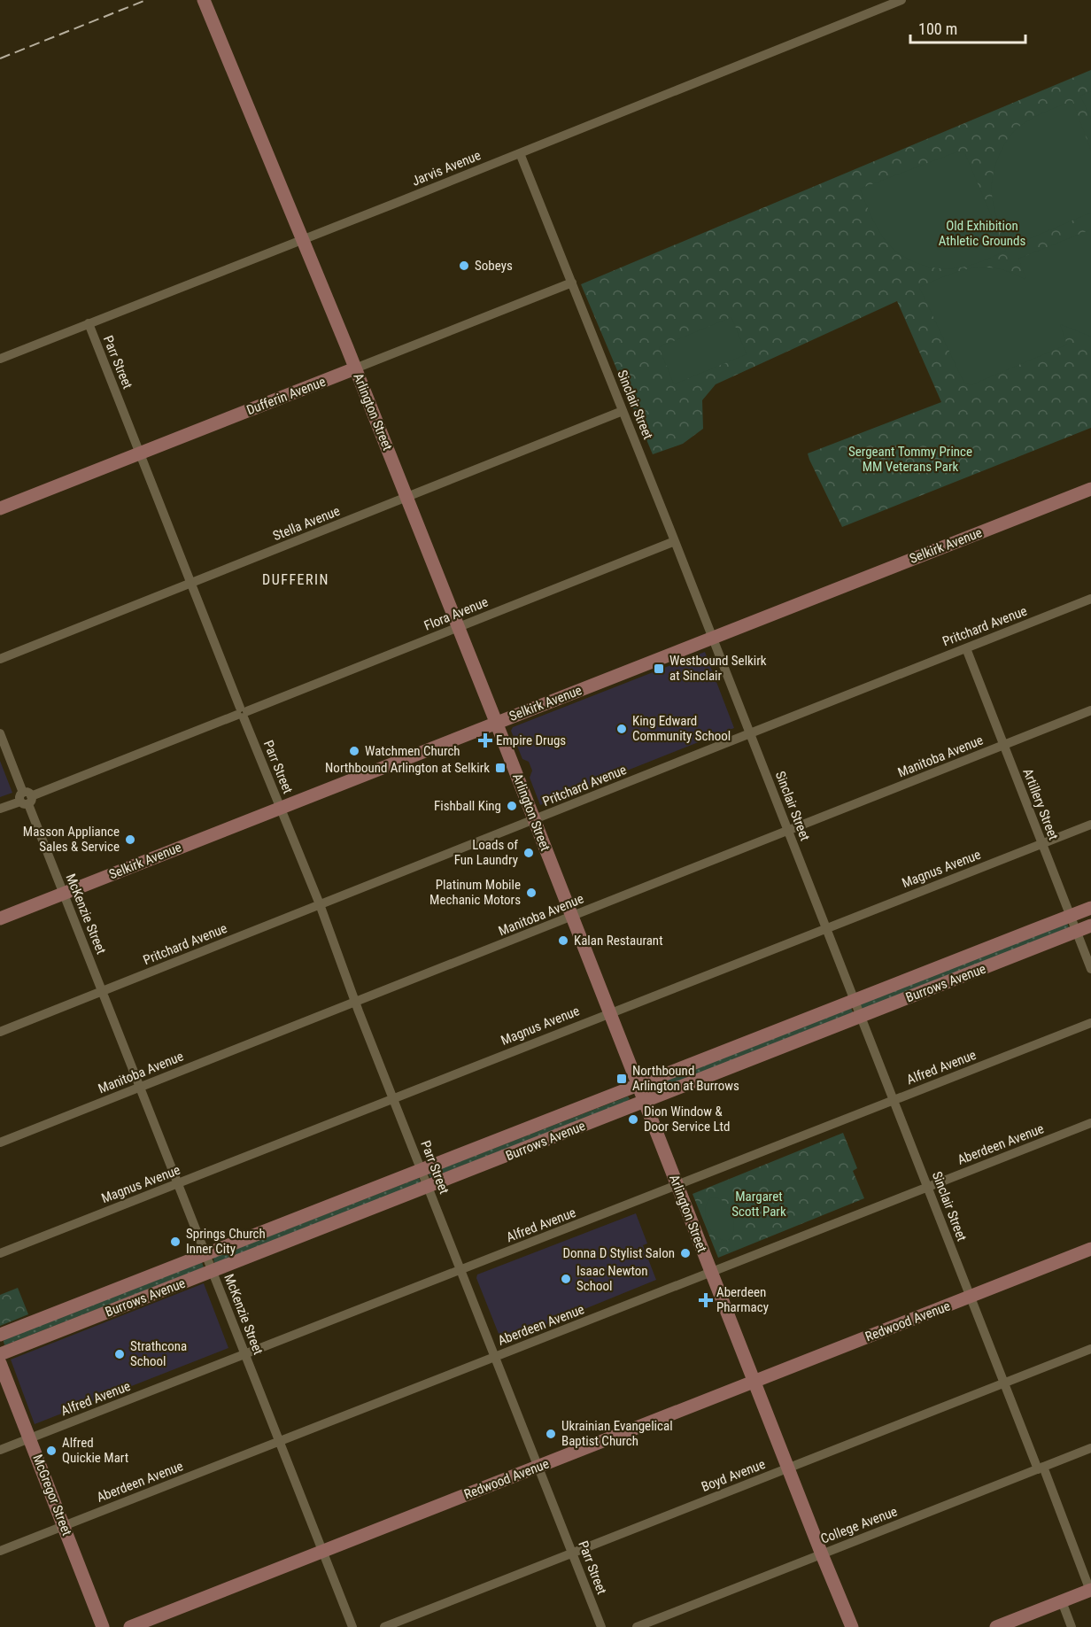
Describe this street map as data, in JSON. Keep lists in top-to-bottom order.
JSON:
{
  "streets": {
    "street": [
      "Jarvis Avenue",
      "Parr Street",
      "Dufferin Avenue",
      "Sinclair Street",
      "Arlington Street",
      "Stella Avenue",
      "Selkirk Avenue",
      "Flora Avenue",
      "Pritchard Avenue",
      "Manitoba Avenue",
      "Artillery Street",
      "Magnus Avenue",
      "McKenzie Street",
      "Burrows Avenue",
      "Alfred Avenue",
      "Aberdeen Avenue",
      "Redwood Avenue",
      "Boyd Avenue",
      "McGregor Street",
      "College Avenue"
    ]
  },
  "crossings": [
    ["Jarvis Avenue", "Parr Street"],
    ["Jarvis Avenue", "Sinclair Street"],
    ["Parr Street", "Dufferin Avenue"],
    ["Parr Street", "Stella Avenue"],
    ["Parr Street", "Selkirk Avenue"],
    ["Parr Street", "Flora Avenue"],
    ["Parr Street", "Pritchard Avenue"],
    ["Parr Street", "Manitoba Avenue"],
    ["Parr Street", "Magnus Avenue"],
    ["Parr Street", "Burrows Avenue"],
    ["Parr Street", "Alfred Avenue"],
    ["Parr Street", "Aberdeen Avenue"],
    ["Parr Street", "Redwood Avenue"],
    ["Parr Street", "Boyd Avenue"],
    ["Dufferin Avenue", "Sinclair Street"],
    ["Dufferin Avenue", "Arlington Street"],
    ["Sinclair Street", "Stella Avenue"],
    ["Sinclair Street", "Selkirk Avenue"],
    ["Sinclair Street", "Flora Avenue"],
    ["Sinclair Street", "Pritchard Avenue"],
    ["Sinclair Street", "Manitoba Avenue"],
    ["Sinclair Street", "Magnus Avenue"],
    ["Sinclair Street", "Burrows Avenue"],
    ["Sinclair Street", "Alfred Avenue"],
    ["Sinclair Street", "Aberdeen Avenue"],
    ["Sinclair Street", "Redwood Avenue"],
    ["Sinclair Street", "Boyd Avenue"],
    ["Sinclair Street", "College Avenue"],
    ["Arlington Street", "Stella Avenue"],
    ["Arlington Street", "Selkirk Avenue"],
    ["Arlington Street", "Flora Avenue"],
    ["Arlington Street", "Pritchard Avenue"],
    ["Arlington Street", "Manitoba Avenue"],
    ["Arlington Street", "Magnus Avenue"],
    ["Arlington Street", "Burrows Avenue"],
    ["Arlington Street", "Alfred Avenue"],
    ["Arlington Street", "Aberdeen Avenue"],
    ["Arlington Street", "Redwood Avenue"],
    ["Arlington Street", "Boyd Avenue"],
    ["Arlington Street", "College Avenue"],
    ["Selkirk Avenue", "McKenzie Street"],
    ["Flora Avenue", "McKenzie Street"],
    ["Pritchard Avenue", "Artillery Street"],
    ["Pritchard Avenue", "McKenzie Street"],
    ["Manitoba Avenue", "Artillery Street"],
    ["Manitoba Avenue", "McKenzie Street"],
    ["Artillery Street", "Magnus Avenue"],
    ["Artillery Street", "Burrows Avenue"],
    ["Magnus Avenue", "McKenzie Street"],
    ["McKenzie Street", "Burrows Avenue"],
    ["McKenzie Street", "Alfred Avenue"],
    ["McKenzie Street", "Aberdeen Avenue"],
    ["McKenzie Street", "Redwood Avenue"],
    ["Alfred Avenue", "McGregor Street"],
    ["Aberdeen Avenue", "McGregor Street"]
  ],
  "districts": ["DUFFERIN"],
  "parks": ["Old Exhibition Athletic Grounds", "Sergeant Tommy Prince MM Veterans Park", "Margaret Scott Park"],
  "places": {
    "other": [
      "Sobeys",
      "King Edward Community School",
      "Watchmen Church",
      "Fishball King",
      "Masson Appliance Sales & Service",
      "Loads of Fun Laundry",
      "Platinum Mobile Mechanic Motors",
      "Kalan Restaurant",
      "Dion Window & Door Service Ltd",
      "Springs Church Inner City",
      "Donna D Stylist Salon",
      "Isaac Newton School",
      "Strathcona School",
      "Ukrainian Evangelical Baptist Church",
      "Alfred Quickie Mart"
    ],
    "transit": ["Westbound Selkirk at Sinclair", "Northbound Arlington at Selkirk", "Northbound Arlington at Burrows"],
    "health": ["Empire Drugs", "Aberdeen Pharmacy"]
  },
  "scale_bar": "100 m"
}
